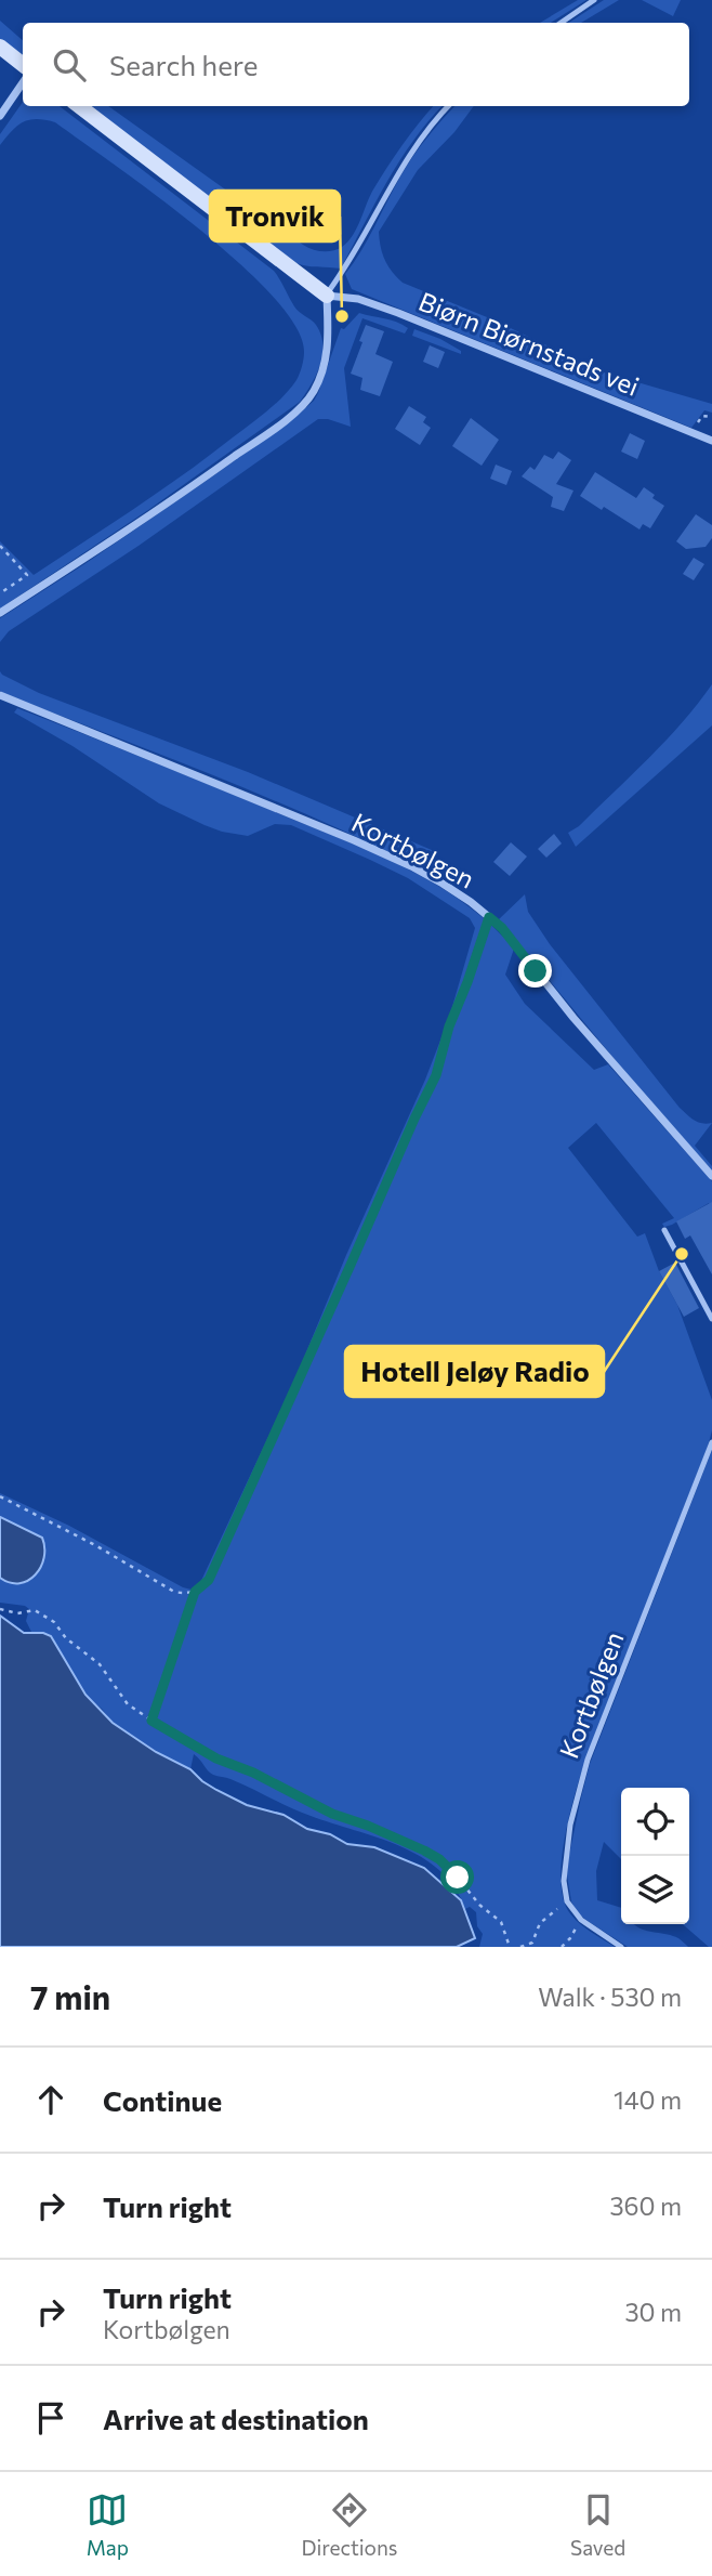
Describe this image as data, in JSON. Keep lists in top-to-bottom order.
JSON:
{
  "streets": {
    "street": ["Biørn Biørnstads vei", "Kortbølgen"]
  },
  "places": ["Tronvik", "Hotell Jeløy Radio"],
  "page": {
    "search": "Search here",
    "heading": ["7 min", "Walk · 530 m"],
    "list": [
      ["Continue", "140 m"],
      ["Turn right", "360 m"],
      ["Turn right", "Kortbølgen", "30 m"],
      "Arrive at destination"
    ],
    "nav": ["Map", "Directions", "Saved"]
  }
}
